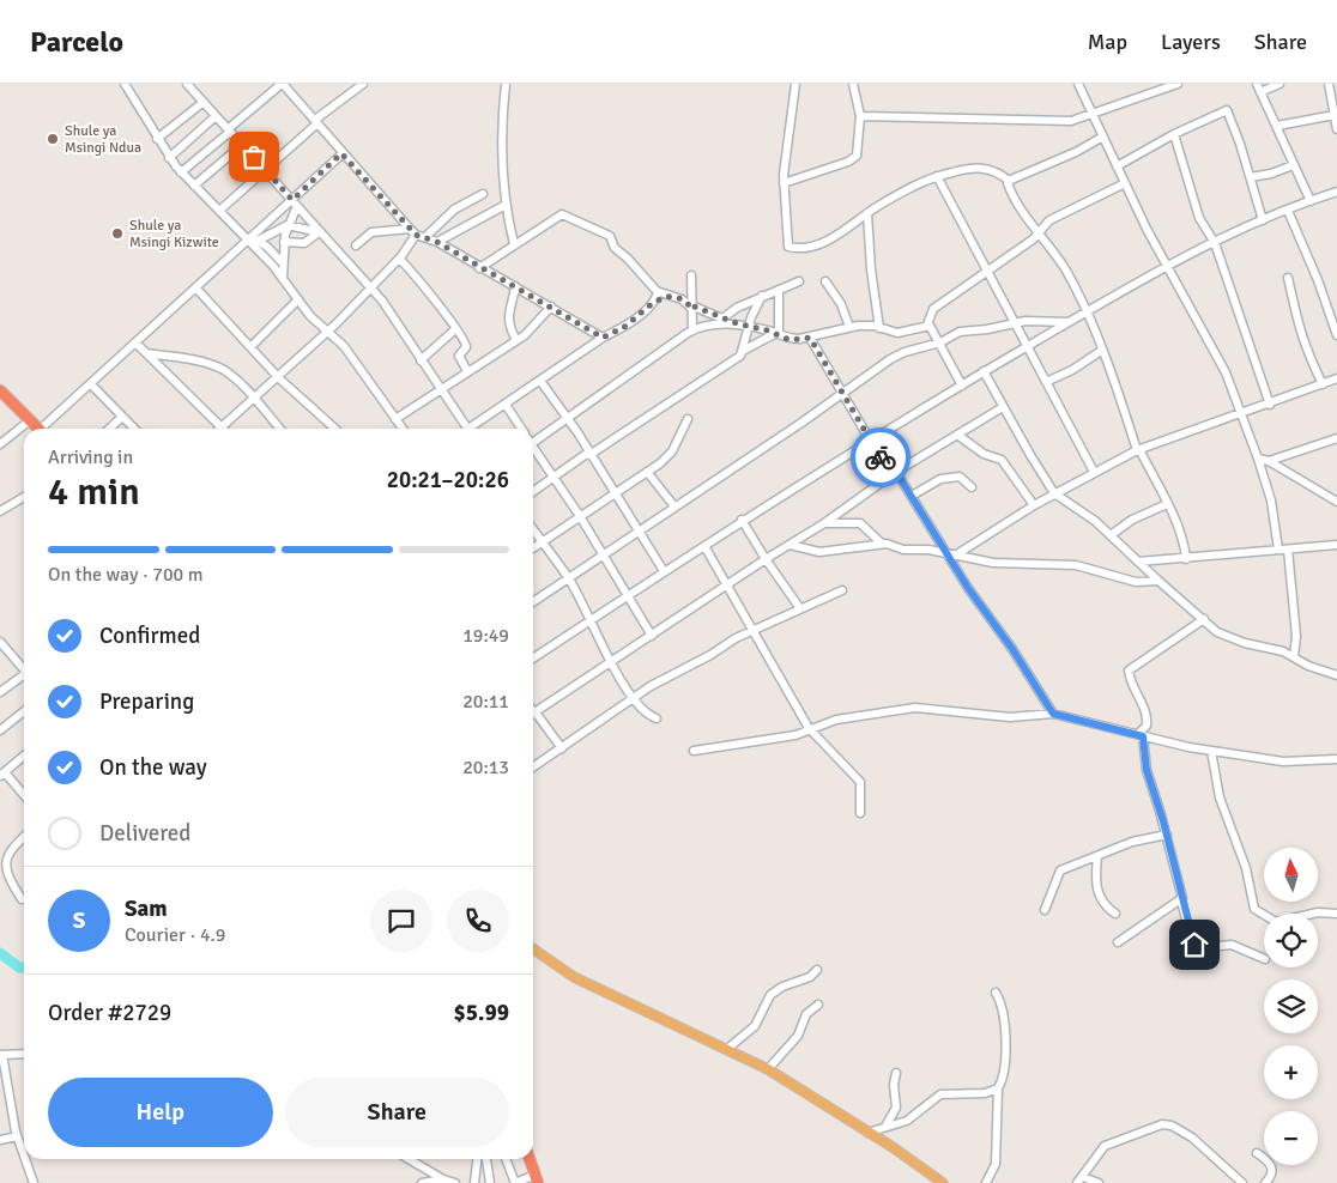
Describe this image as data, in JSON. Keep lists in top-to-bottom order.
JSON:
{
  "places": ["Shule ya Msingi Ndua", "Shule ya Msingi Kizwite"],
  "north": "top",
  "page": {
    "header": "Parcelo",
    "nav": ["Map", "Layers", "Share"],
    "heading": ["4 min", "Arriving in", "20:21–20:26"],
    "panel": [
      "Sam",
      "Courier · 4.9",
      "Order #2729",
      "$5.99"
    ],
    "bar": "On the way · 700 m",
    "list": [
      ["Confirmed", "19:49"],
      ["Preparing", "20:11"],
      ["On the way", "20:13"],
      "Delivered"
    ],
    "map_buttons": ["+", "−"],
    "round": "S",
    "buttons": ["Help", "Share"]
  }
}
